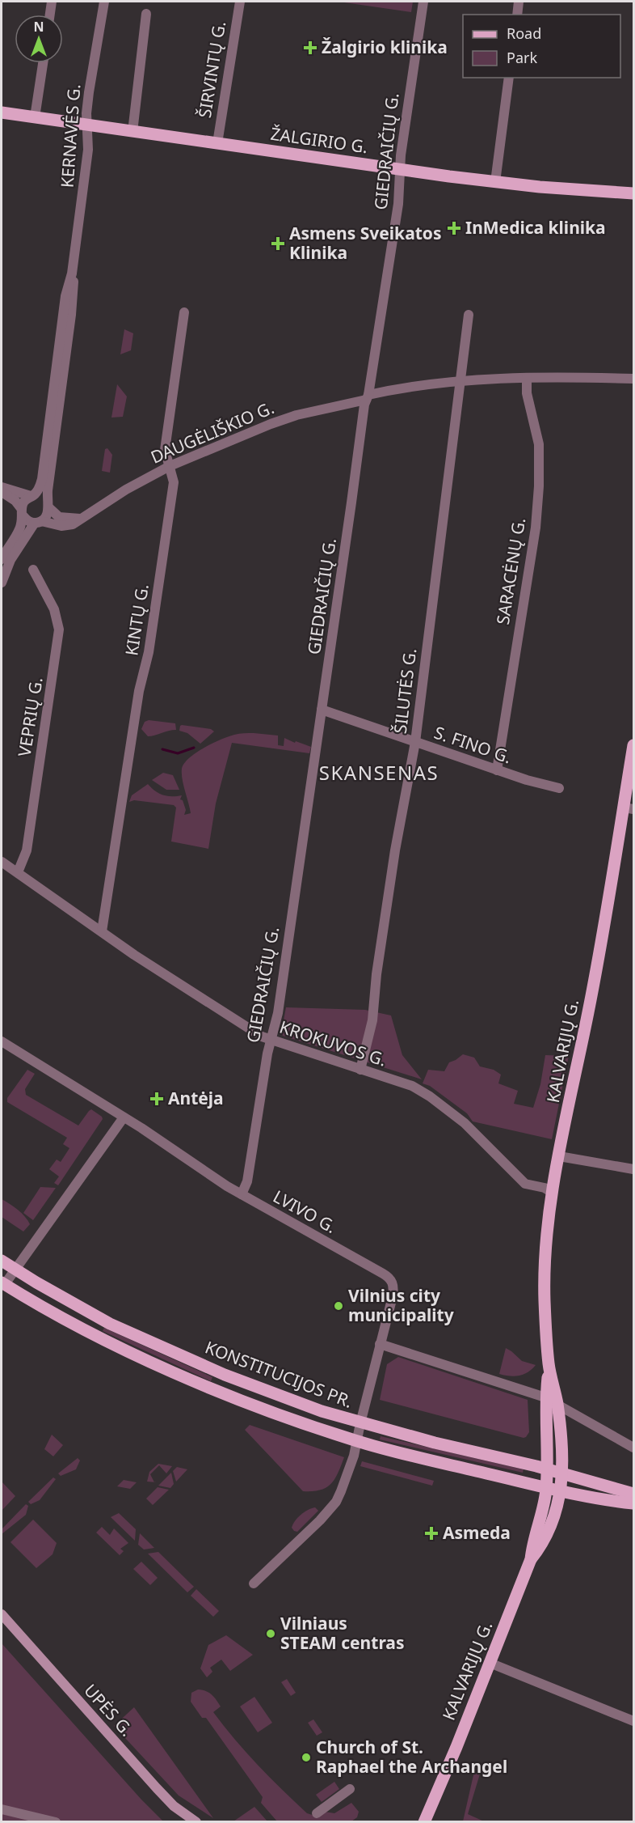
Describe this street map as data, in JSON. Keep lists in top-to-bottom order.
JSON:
{
  "streets": {
    "main road": ["ŽALGIRIO G.", "KALVARIJŲ G.", "KONSTITUCIJOS PR."],
    "street": [
      "ŠIRVINTŲ G.",
      "KERNAVĖS G.",
      "GIEDRAIČIŲ G.",
      "DAUGĖLIŠKIO G.",
      "SARACĖNŲ G.",
      "KINTŲ G.",
      "ŠILUTĖS G.",
      "VEPRIŲ G.",
      "S. FINO G.",
      "KROKUVOS G.",
      "LVIVO G.",
      "UPĖS G."
    ]
  },
  "crossings": [
    ["ŠIRVINTŲ G.", "ŽALGIRIO G."],
    ["KERNAVĖS G.", "ŽALGIRIO G."],
    ["KERNAVĖS G.", "DAUGĖLIŠKIO G."],
    ["ŽALGIRIO G.", "GIEDRAIČIŲ G."],
    ["GIEDRAIČIŲ G.", "DAUGĖLIŠKIO G."],
    ["GIEDRAIČIŲ G.", "S. FINO G."],
    ["GIEDRAIČIŲ G.", "KROKUVOS G."],
    ["GIEDRAIČIŲ G.", "LVIVO G."],
    ["DAUGĖLIŠKIO G.", "SARACĖNŲ G."],
    ["DAUGĖLIŠKIO G.", "KINTŲ G."],
    ["DAUGĖLIŠKIO G.", "ŠILUTĖS G."],
    ["SARACĖNŲ G.", "S. FINO G."],
    ["KINTŲ G.", "KROKUVOS G."],
    ["ŠILUTĖS G.", "S. FINO G."],
    ["ŠILUTĖS G.", "KROKUVOS G."],
    ["VEPRIŲ G.", "KROKUVOS G."],
    ["KROKUVOS G.", "KALVARIJŲ G."],
    ["KALVARIJŲ G.", "KONSTITUCIJOS PR."]
  ],
  "districts": ["SKANSENAS"],
  "places": {
    "health": [
      "Žalgirio klinika",
      "InMedica klinika",
      "Asmens Sveikatos Klinika",
      "Antėja",
      "Asmeda"
    ],
    "other": ["Vilnius city municipality", "Vilniaus STEAM centras", "Church of St. Raphael the Archangel"]
  },
  "legend": ["Road", "Park"],
  "north": "top"
}
